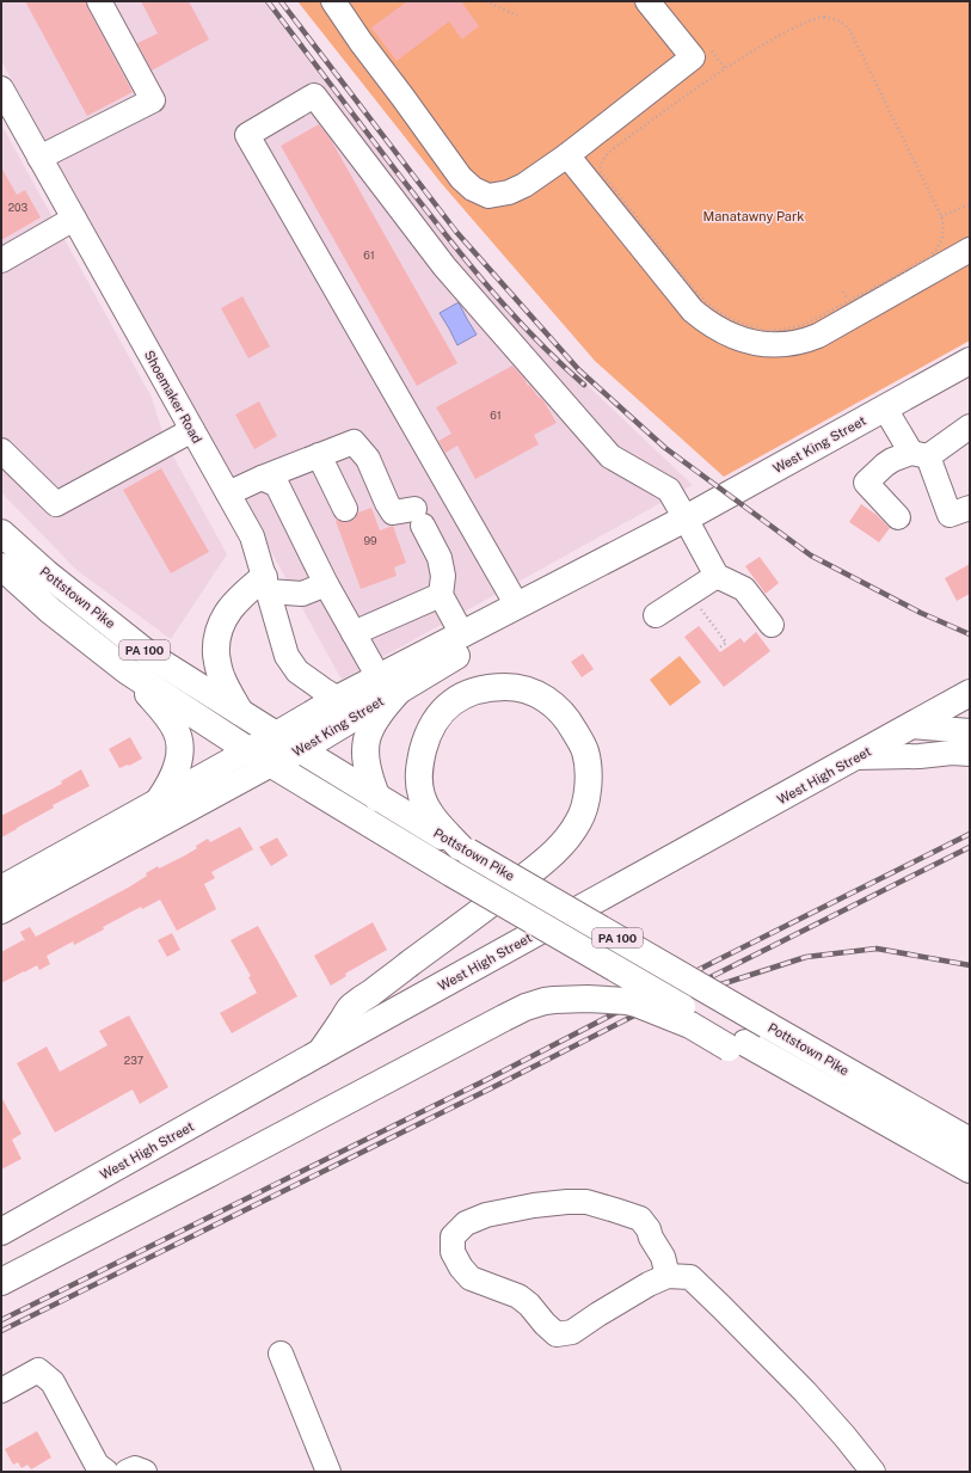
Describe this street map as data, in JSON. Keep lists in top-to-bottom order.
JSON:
{
  "streets": {
    "main road": [
      "West King Street",
      "Pottstown Pike",
      "PA 100",
      "West High Street"
    ],
    "street": ["Shoemaker Road"]
  },
  "crossings": [
    ["Shoemaker Road", "West King Street"],
    ["West King Street", "Pottstown Pike"]
  ],
  "parks": ["Manatawny Park"],
  "house_numbers": [
    "203",
    "61",
    "61",
    "99",
    "237"
  ]
}
